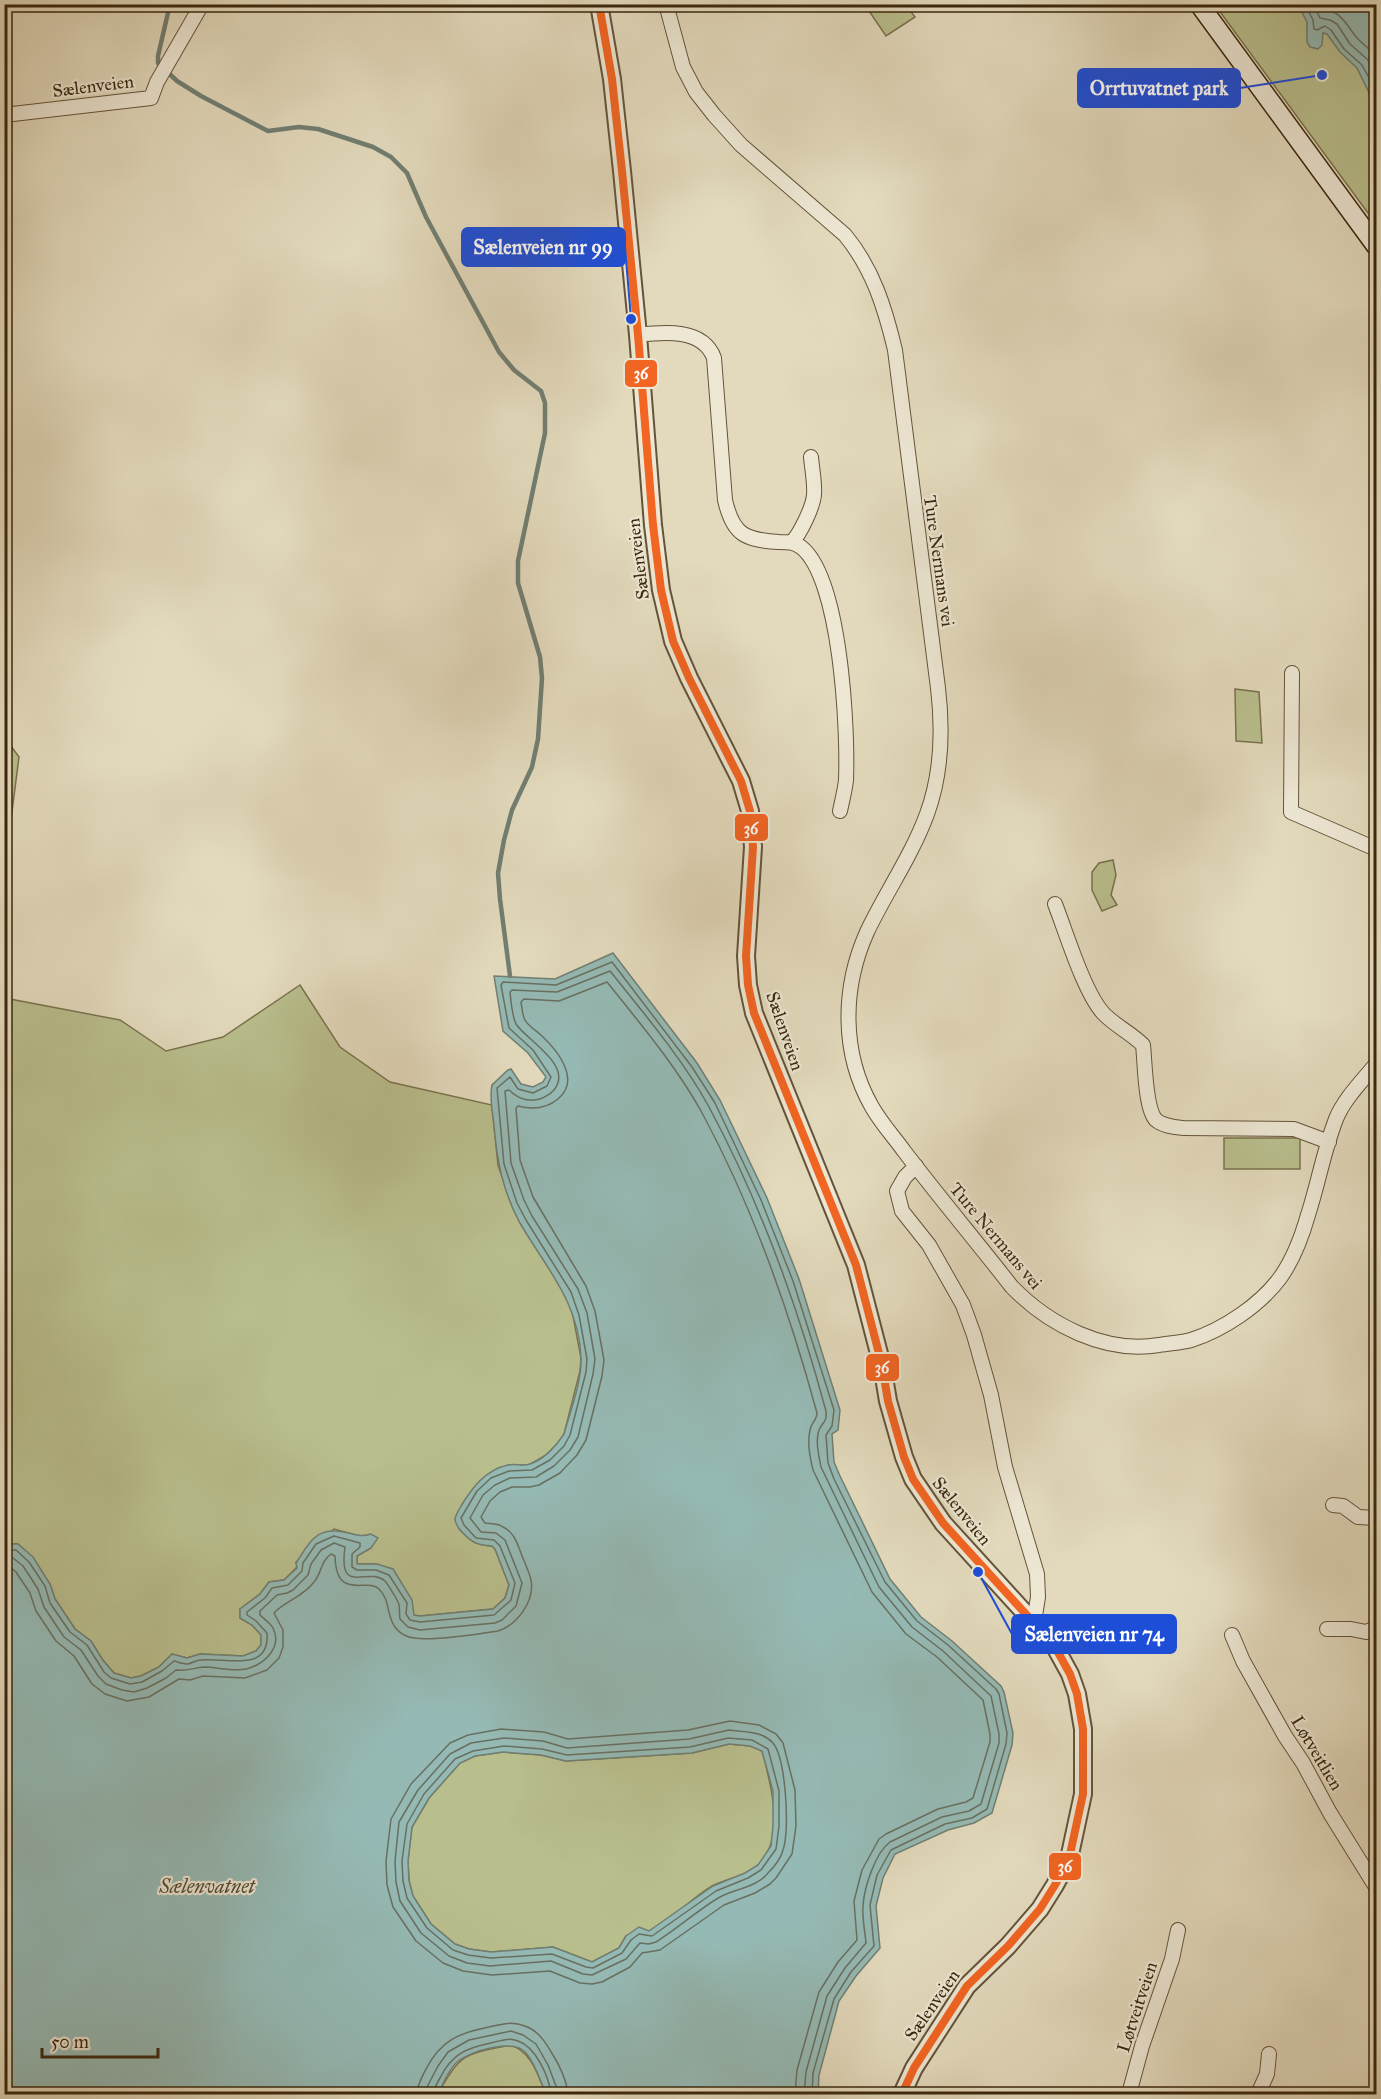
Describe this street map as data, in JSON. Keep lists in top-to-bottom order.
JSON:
{
  "streets": {
    "street": [
      "Sælenveien",
      "Ture Nermans vei",
      "Løtveitlien",
      "Løtveitveien"
    ]
  },
  "water": ["Sælenvatnet"],
  "places": ["Orrtuvatnet park", "Sælenveien nr 99", "Sælenveien nr 74"],
  "lines": ["transit line 36"],
  "scale_bar": "50 m"
}
